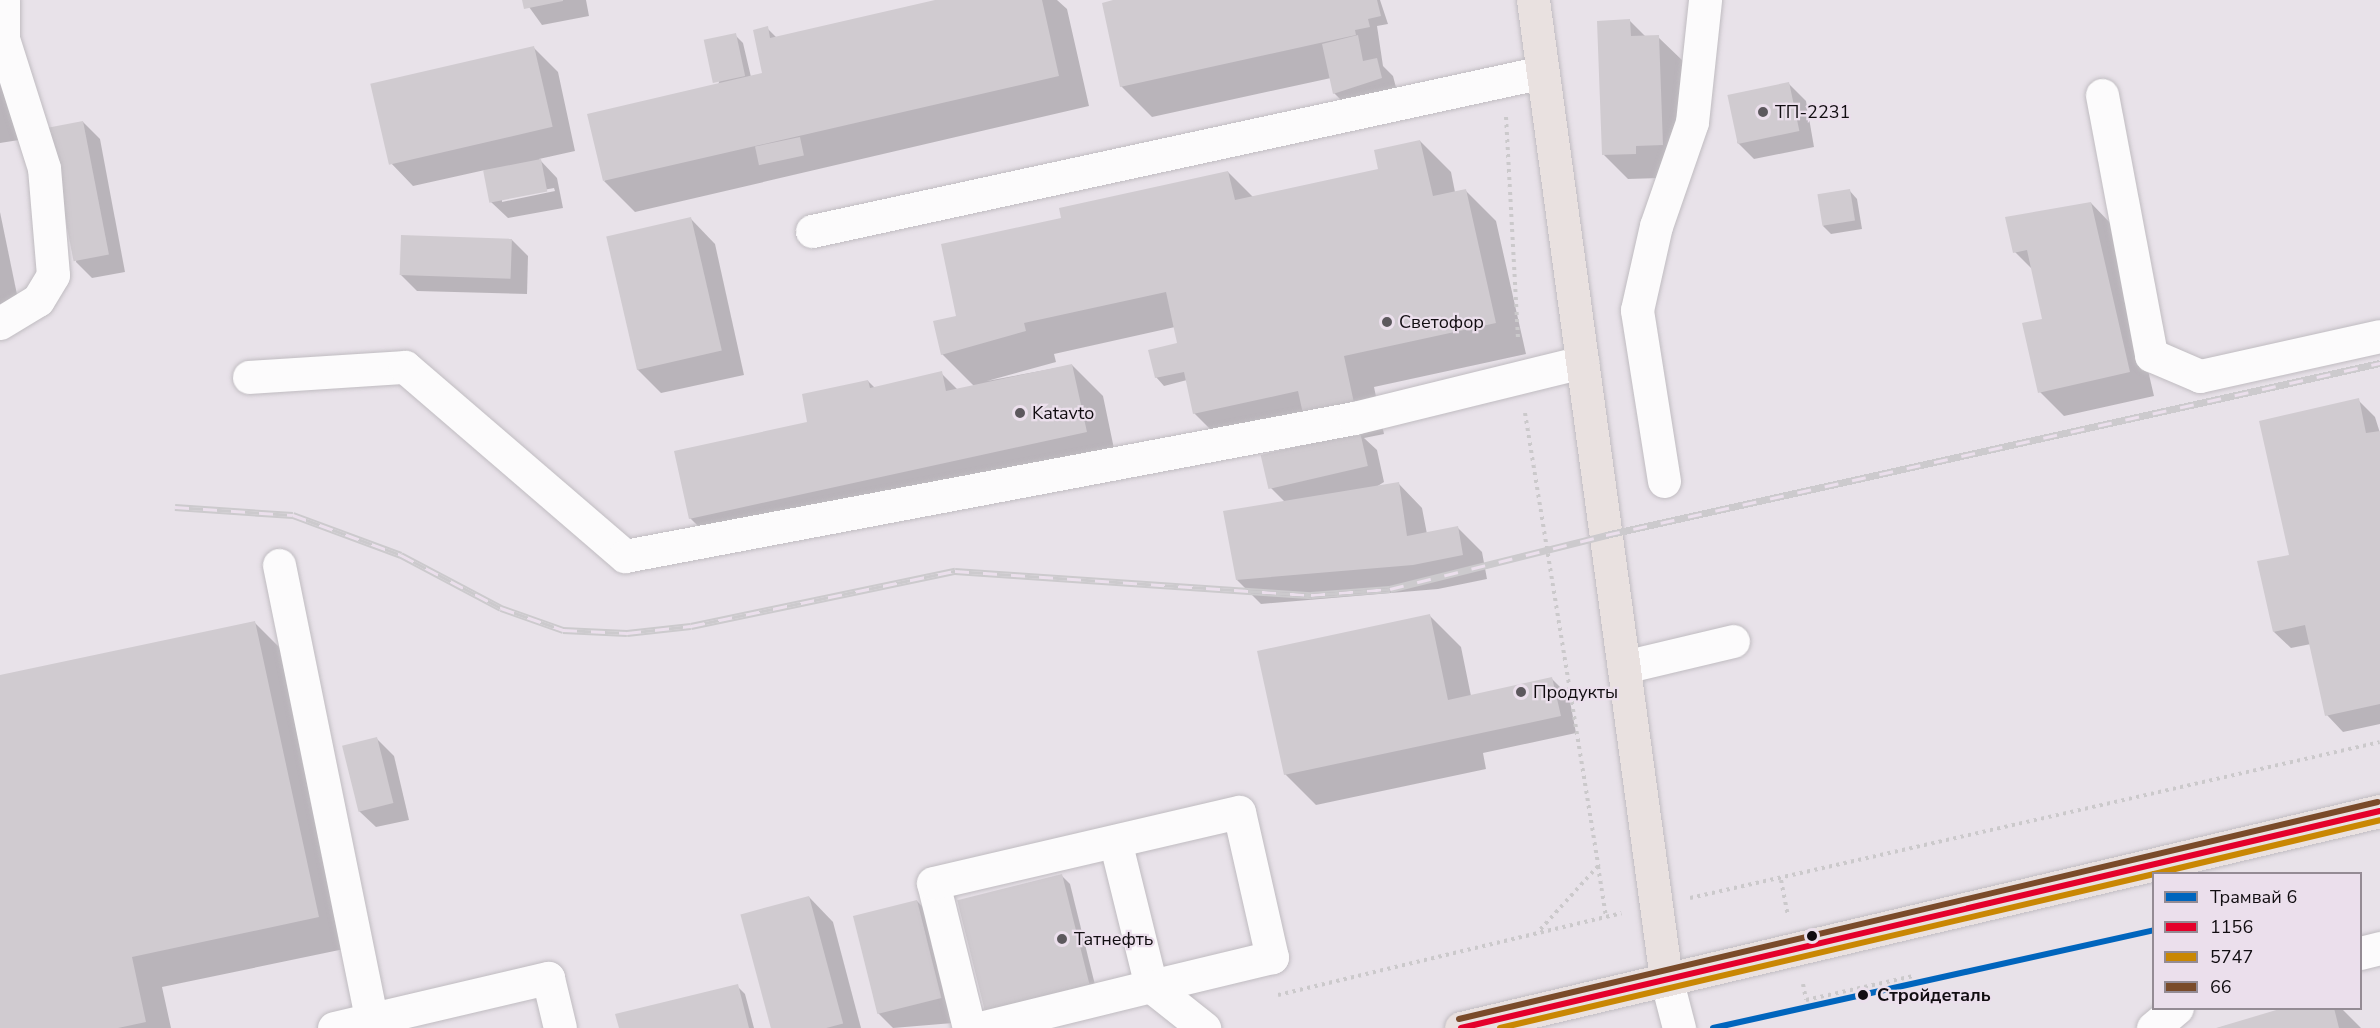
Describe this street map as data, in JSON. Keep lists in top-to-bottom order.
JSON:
{
  "places": [
    "ТП-2231",
    "Светофор",
    "Katavto",
    "Продукты",
    "Татнефть",
    "Стройдеталь"
  ],
  "lines": [
    "transit line 66",
    "transit line 1156",
    "transit line 5747",
    "tram line 6"
  ],
  "legend": [
    "Трамвай 6",
    "1156",
    "5747",
    "66"
  ]
}
